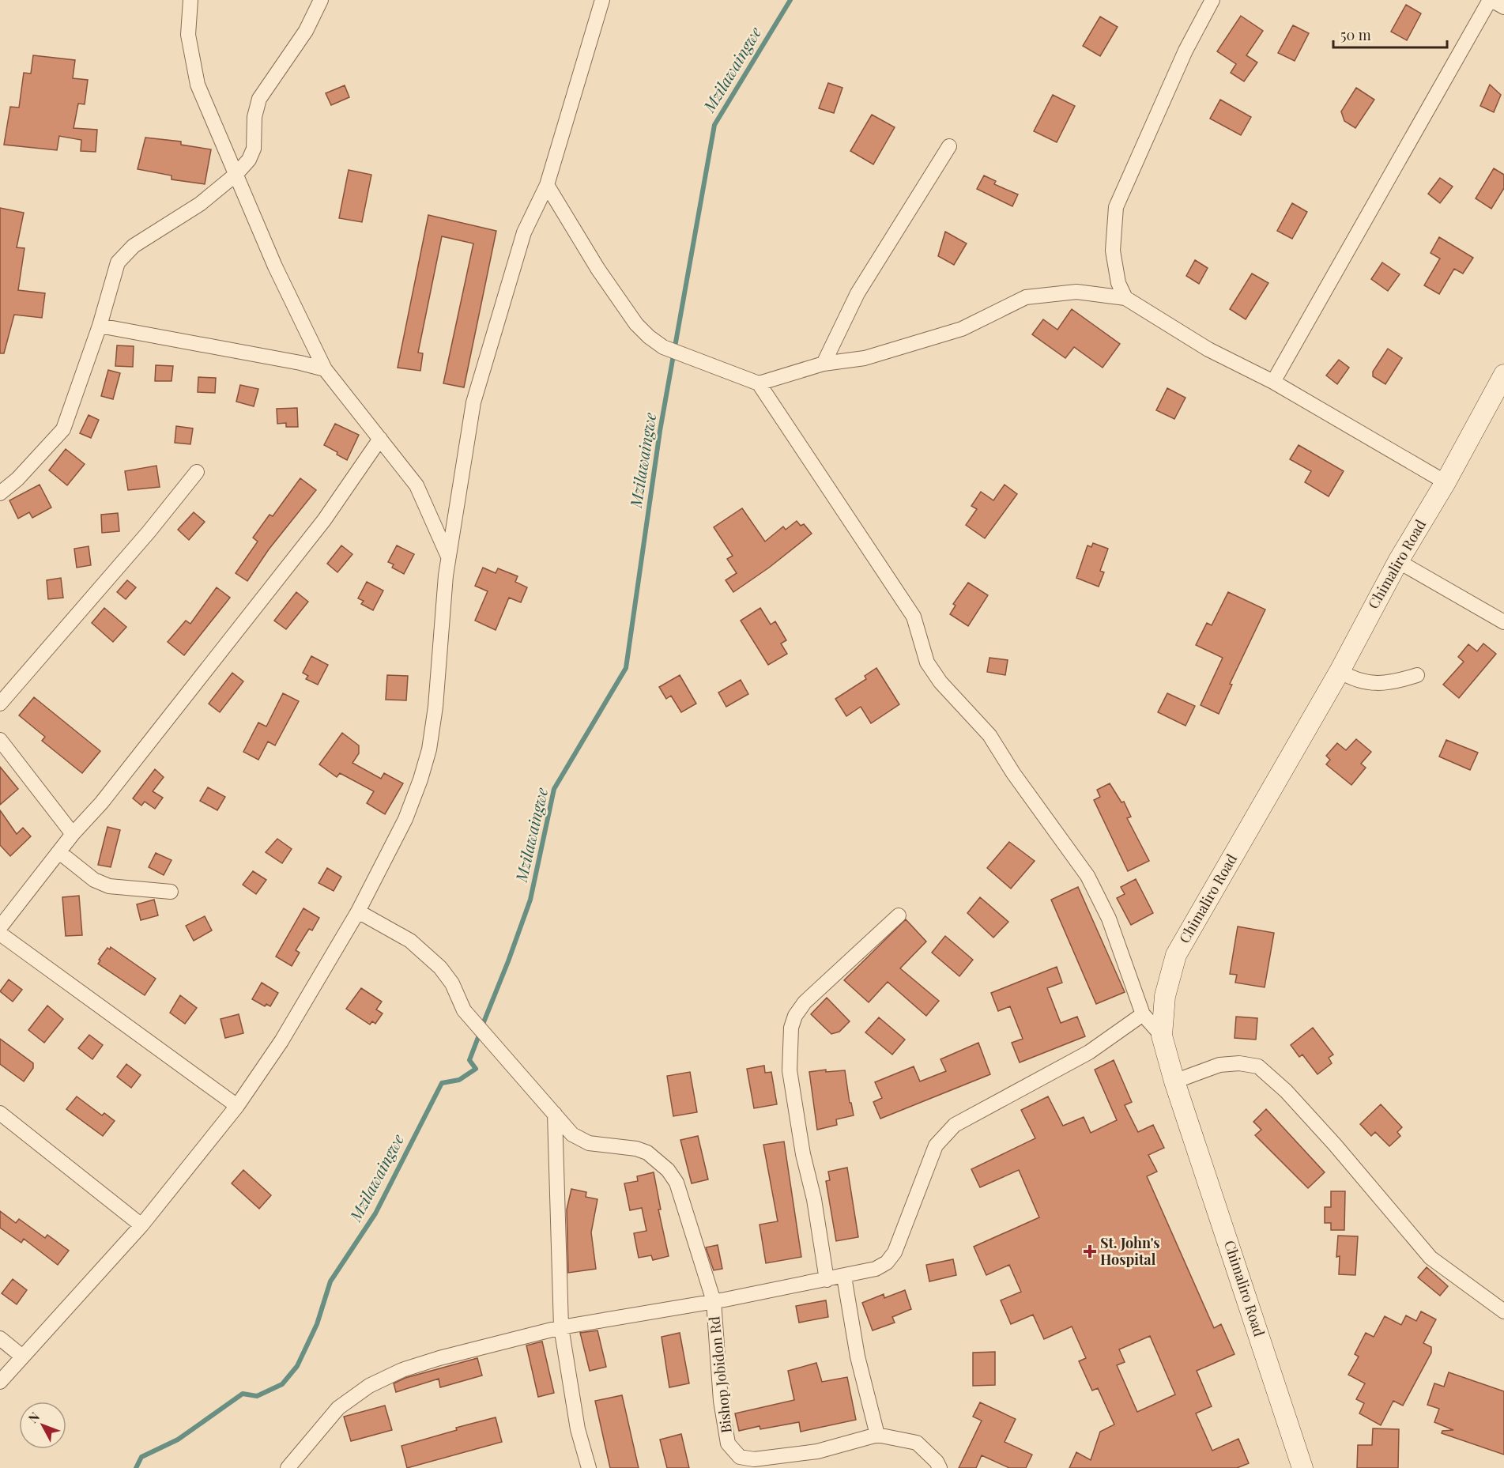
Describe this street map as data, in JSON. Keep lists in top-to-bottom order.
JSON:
{
  "streets": {
    "street": ["Chimaliro Road", "Bishop Jobidon Rd"]
  },
  "water": ["Mzilawaingwe"],
  "places": {
    "health": ["St. John's Hospital"]
  },
  "scale_bar": "50 m",
  "north": "top left"
}
